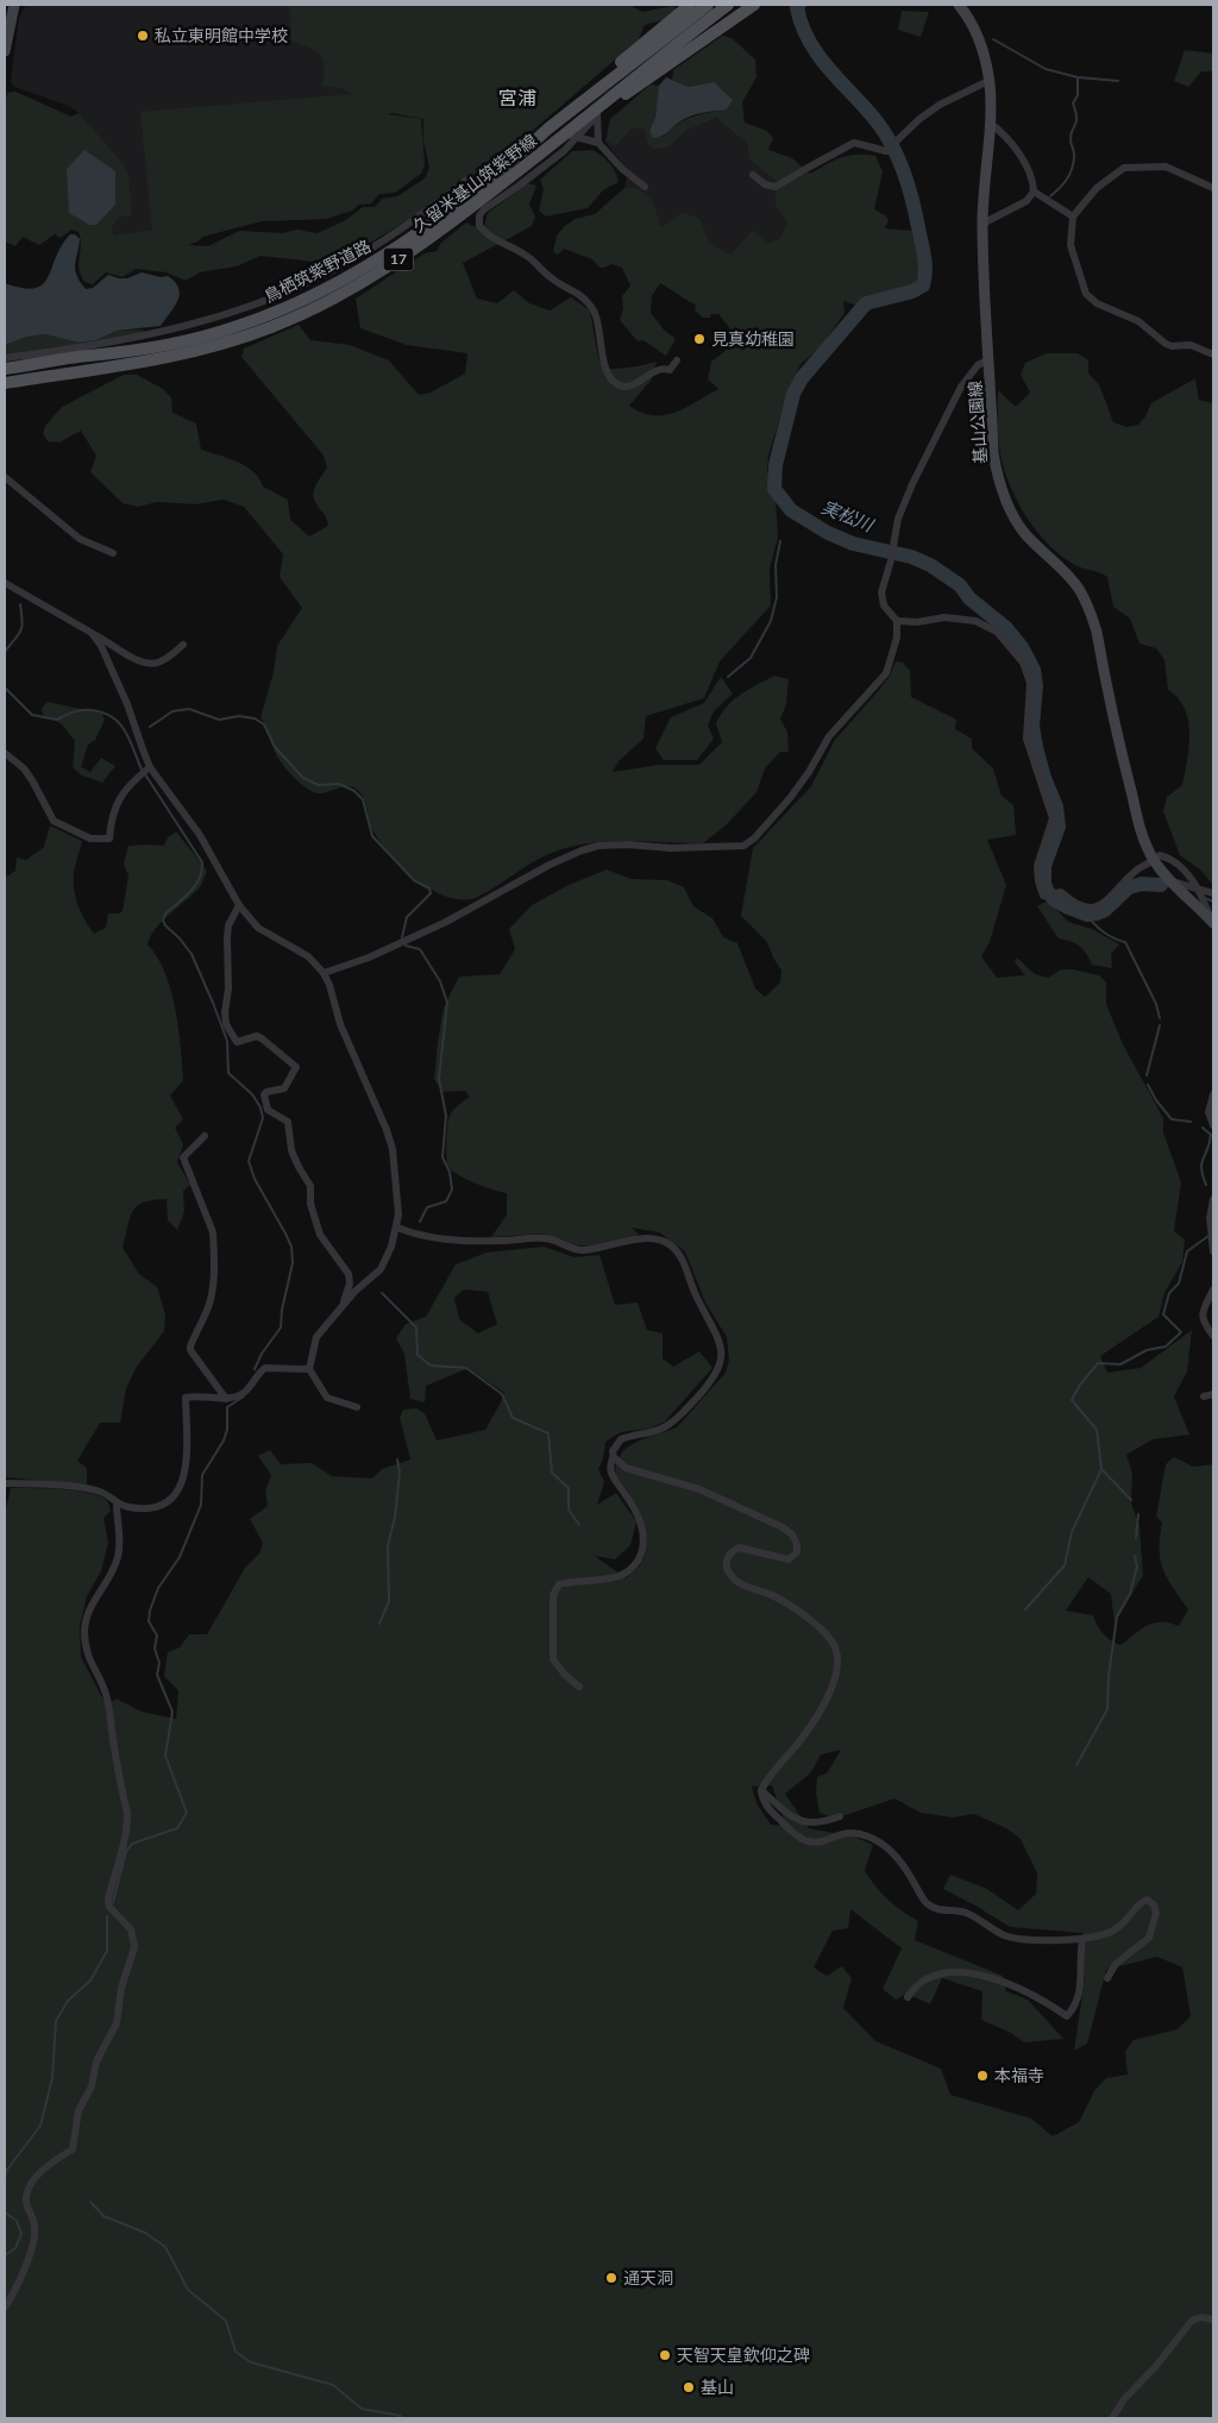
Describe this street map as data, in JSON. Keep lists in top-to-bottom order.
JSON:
{
  "streets": {
    "main road": [
      "久留米基山筑紫野線",
      "17",
      "鳥栖筑紫野道路",
      "基山公園線"
    ]
  },
  "districts": ["宮浦"],
  "water": ["実松川"],
  "places": [
    "私立東明館中学校",
    "見真幼稚園",
    "本福寺",
    "通天洞",
    "天智天皇欽仰之碑",
    "基山"
  ]
}
